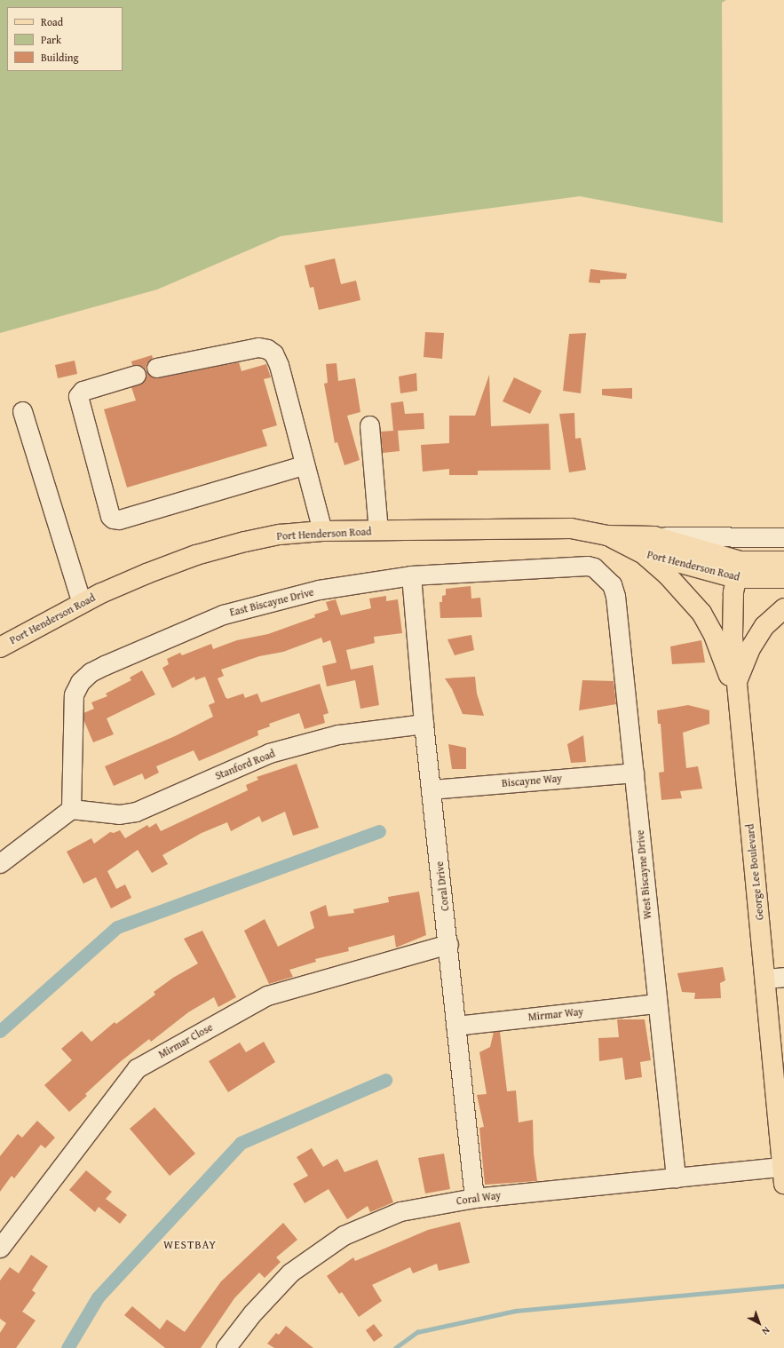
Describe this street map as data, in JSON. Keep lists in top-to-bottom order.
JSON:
{
  "streets": {
    "main road": ["Port Henderson Road", "George Lee Boulevard"],
    "street": [
      "East Biscayne Drive",
      "Stanford Road",
      "Biscayne Way",
      "West Biscayne Drive",
      "Coral Drive",
      "Mirmar Way",
      "Mirmar Close",
      "Coral Way"
    ]
  },
  "crossings": [
    ["Port Henderson Road", "George Lee Boulevard"],
    ["East Biscayne Drive", "Stanford Road"],
    ["East Biscayne Drive", "West Biscayne Drive"],
    ["East Biscayne Drive", "Coral Drive"],
    ["Stanford Road", "Coral Drive"],
    ["Biscayne Way", "West Biscayne Drive"],
    ["Biscayne Way", "Coral Drive"],
    ["George Lee Boulevard", "Coral Way"],
    ["West Biscayne Drive", "Mirmar Way"],
    ["West Biscayne Drive", "Coral Way"],
    ["Coral Drive", "Mirmar Way"],
    ["Coral Drive", "Mirmar Close"],
    ["Coral Drive", "Coral Way"]
  ],
  "districts": ["WESTBAY"],
  "legend": ["Road", "Park", "Building"],
  "north": "bottom right"
}
